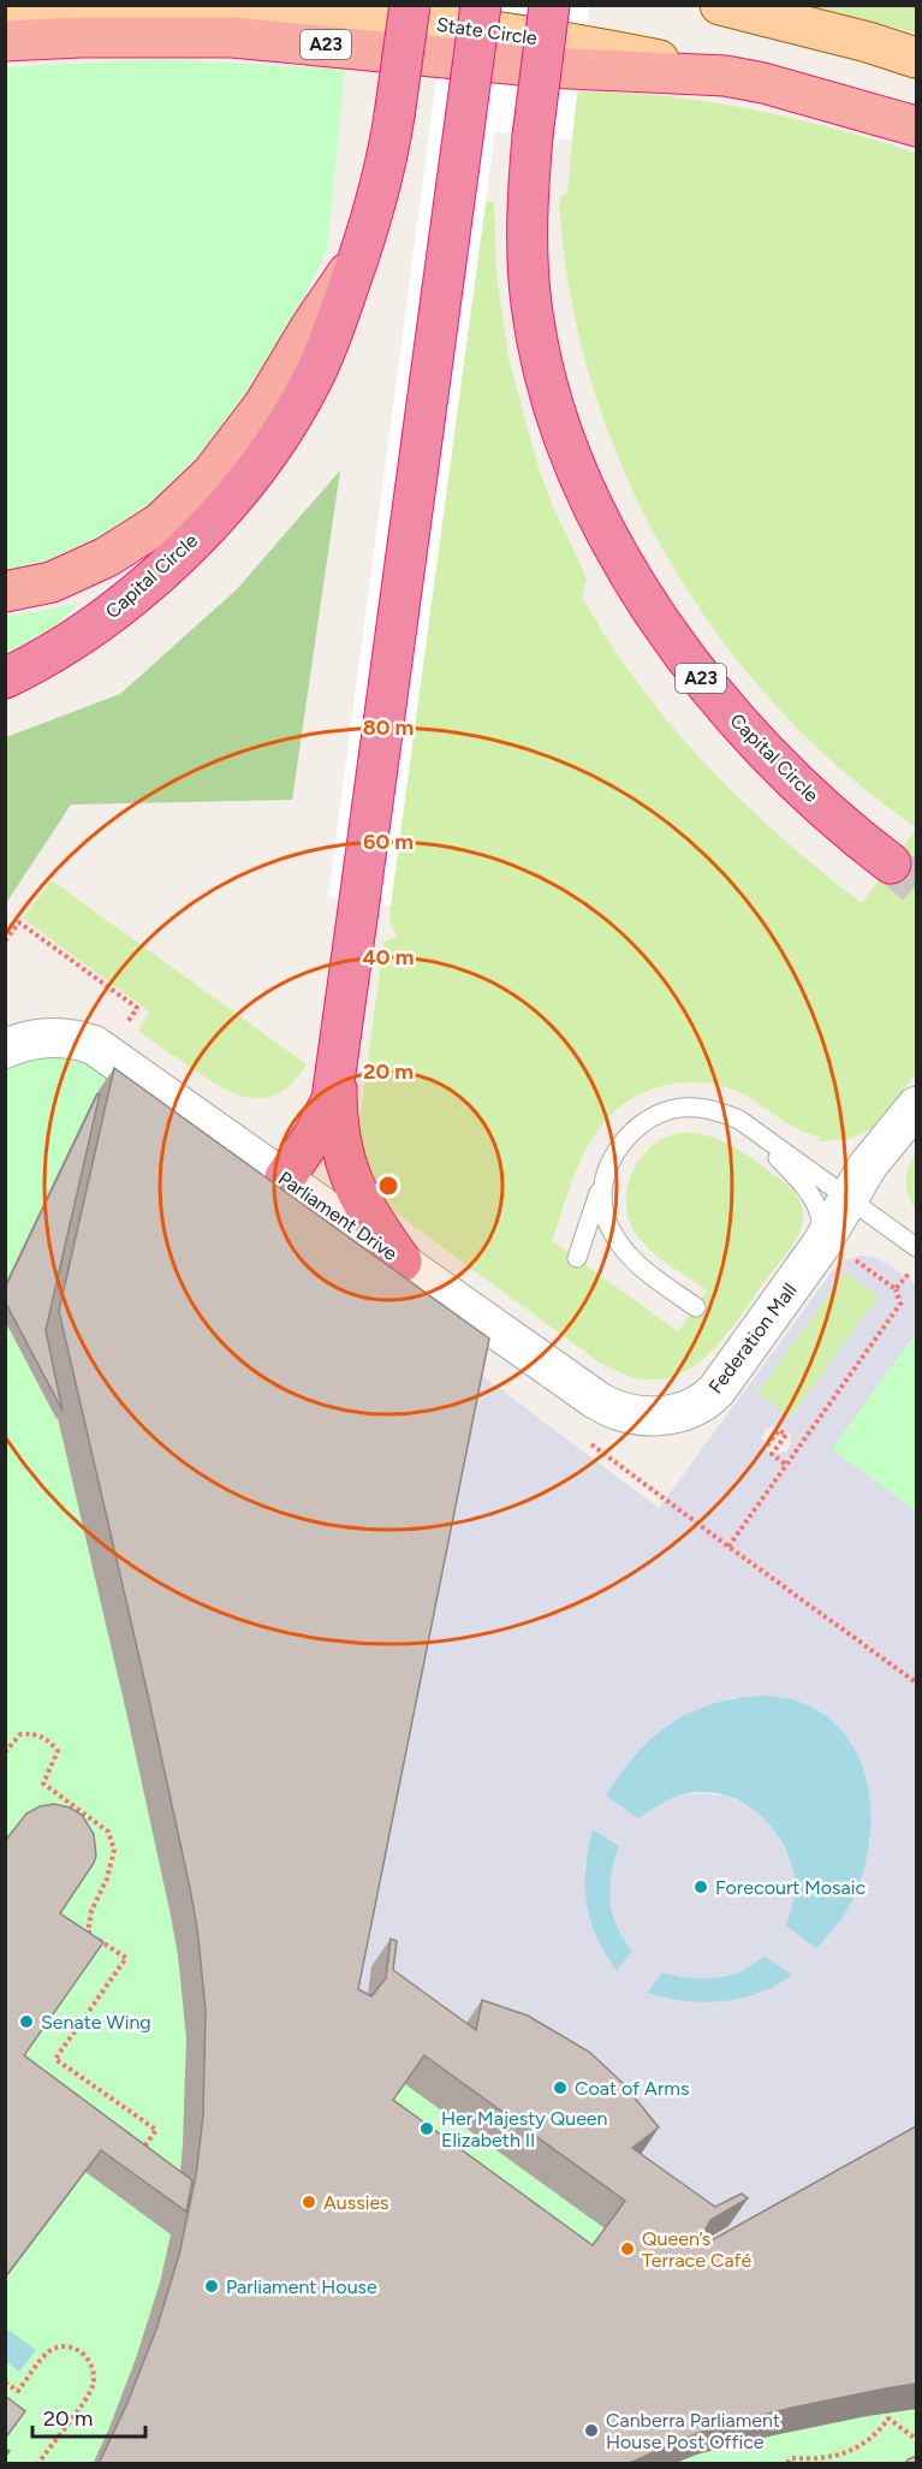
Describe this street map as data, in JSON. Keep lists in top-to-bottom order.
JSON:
{
  "streets": {
    "highway": ["State Circle", "A23", "Capital Circle"],
    "street": ["Parliament Drive", "Federation Mall"]
  },
  "crossings": [
    ["State Circle", "A23"],
    ["Parliament Drive", "Federation Mall"]
  ],
  "places": [
    "Forecourt Mosaic",
    "Senate Wing",
    "Coat of Arms",
    "Her Majesty Queen Elizabeth II",
    "Aussies",
    "Queen’s Terrace Café",
    "Parliament House",
    "Canberra Parliament House Post Office"
  ],
  "scale_bar": "20 m",
  "rings": [
    "80 m",
    "60 m",
    "40 m",
    "20 m"
  ]
}
